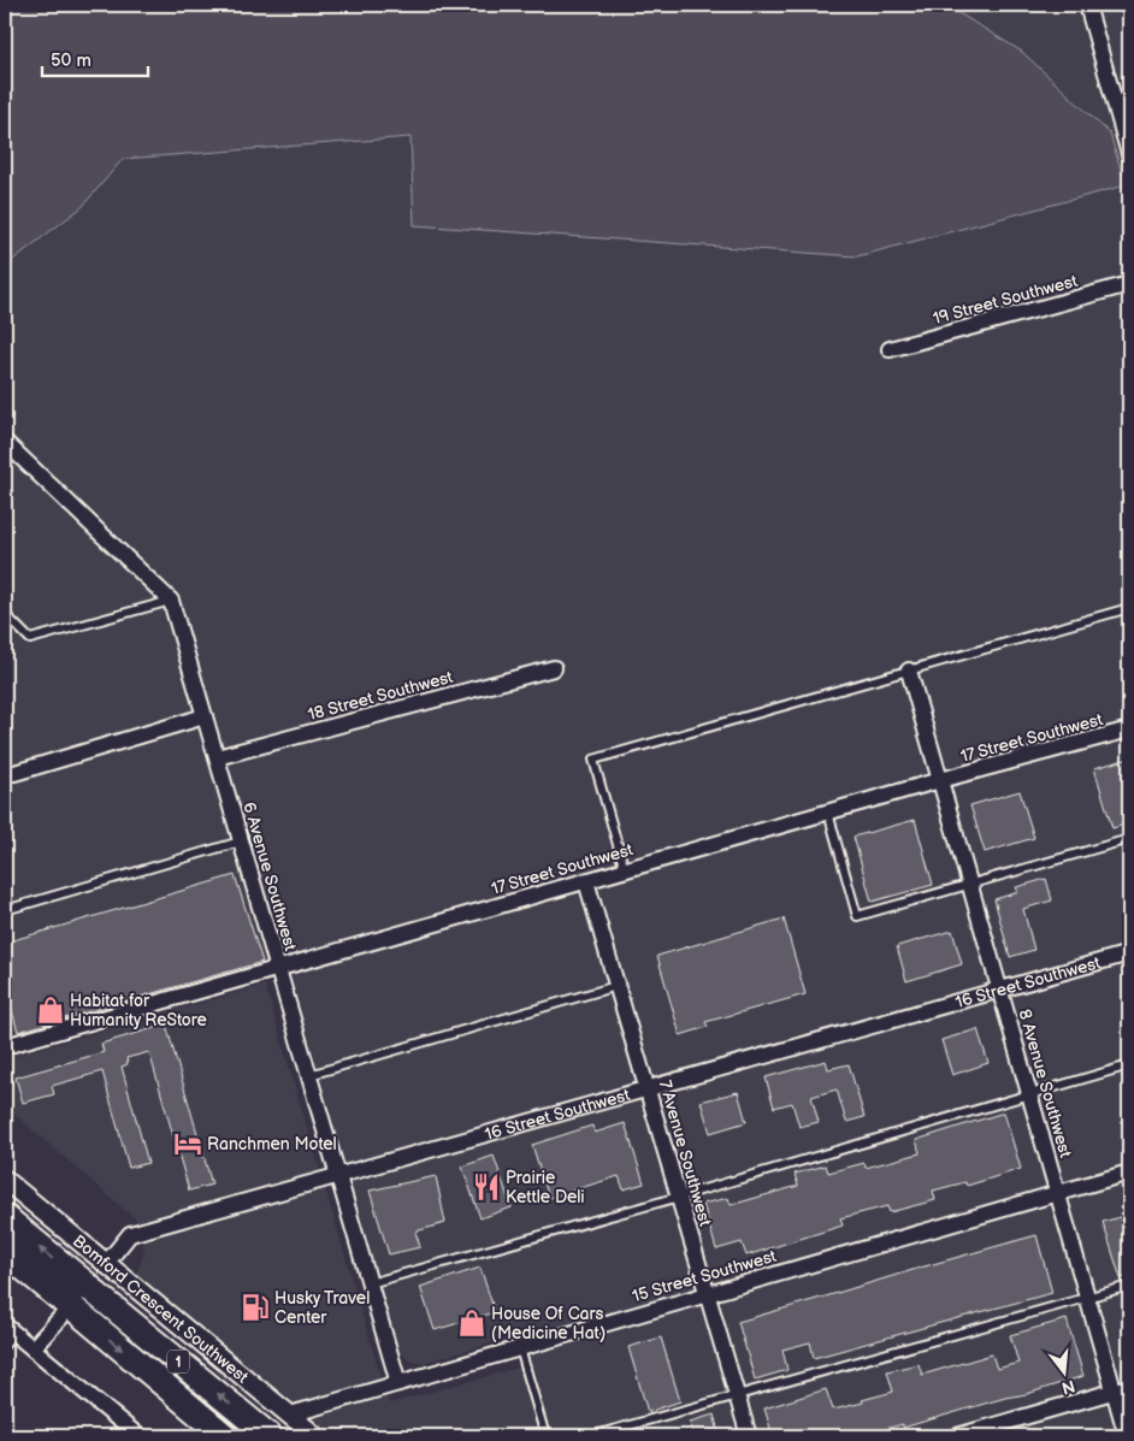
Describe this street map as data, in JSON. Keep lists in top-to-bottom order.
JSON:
{
  "streets": {
    "highway": ["1"],
    "street": [
      "19 Street Southwest",
      "18 Street Southwest",
      "17 Street Southwest",
      "6 Avenue Southwest",
      "16 Street Southwest",
      "8 Avenue Southwest",
      "7 Avenue Southwest",
      "15 Street Southwest",
      "Bomford Crescent Southwest"
    ]
  },
  "crossings": [
    ["18 Street Southwest", "6 Avenue Southwest"],
    ["17 Street Southwest", "6 Avenue Southwest"],
    ["17 Street Southwest", "8 Avenue Southwest"],
    ["17 Street Southwest", "7 Avenue Southwest"],
    ["6 Avenue Southwest", "16 Street Southwest"],
    ["6 Avenue Southwest", "15 Street Southwest"],
    ["16 Street Southwest", "8 Avenue Southwest"],
    ["16 Street Southwest", "7 Avenue Southwest"],
    ["16 Street Southwest", "Bomford Crescent Southwest"],
    ["16 Street Southwest", "1"],
    ["8 Avenue Southwest", "15 Street Southwest"],
    ["7 Avenue Southwest", "15 Street Southwest"],
    ["15 Street Southwest", "Bomford Crescent Southwest"]
  ],
  "places": {
    "shop": ["Habitat for Humanity ReStore", "House Of Cars (Medicine Hat)"],
    "hotel": ["Ranchmen Motel"],
    "restaurant": ["Prairie Kettle Deli"],
    "fuel station": ["Husky Travel Center"]
  },
  "scale_bar": "50 m",
  "north": "bottom"
}
